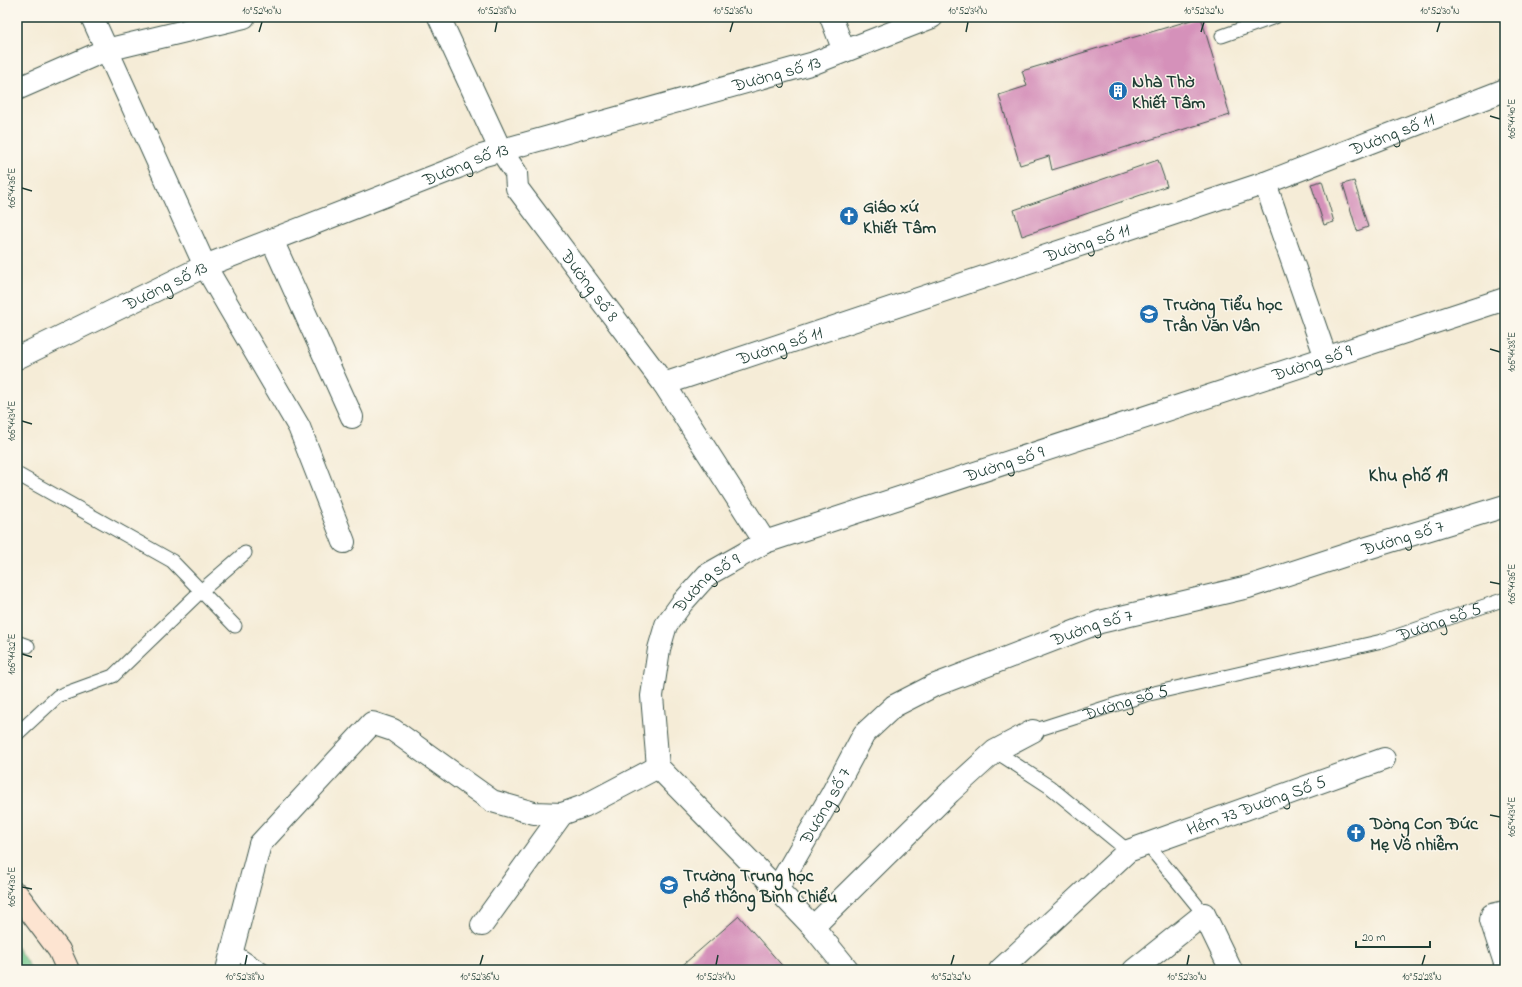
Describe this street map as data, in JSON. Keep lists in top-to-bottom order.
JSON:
{
  "streets": {
    "street": [
      "Đường số 13",
      "Đường số 11",
      "Đường số 8",
      "Đường số 9",
      "Đường số 7",
      "Đường số 5",
      "Hẻm 73 Đường Số 5"
    ]
  },
  "crossings": [
    ["Đường số 13", "Đường số 8"],
    ["Đường số 11", "Đường số 8"],
    ["Đường số 8", "Đường số 9"]
  ],
  "districts": ["Khu phố 19"],
  "places": {
    "building": ["Nhà Thờ Khiết Tâm"],
    "church": ["Giáo xứ Khiết Tâm", "Dòng Con Đức Mẹ Vô nhiễm"],
    "school or university": ["Trường Tiểu học Trần Văn Vân", "Trường Trung học phổ thông Bình Chiểu"]
  },
  "scale_bar": "20 m",
  "coordinates": [
    "10°52'40\"N",
    "10°52'38\"N",
    "10°52'36\"N",
    "10°52'34\"N",
    "10°52'32\"N",
    "10°52'30\"N",
    "106°44'40\"E",
    "106°44'36\"E",
    "106°44'38\"E",
    "106°44'34\"E",
    "106°44'32\"E",
    "106°44'30\"E",
    "10°52'28\"N"
  ]
}
